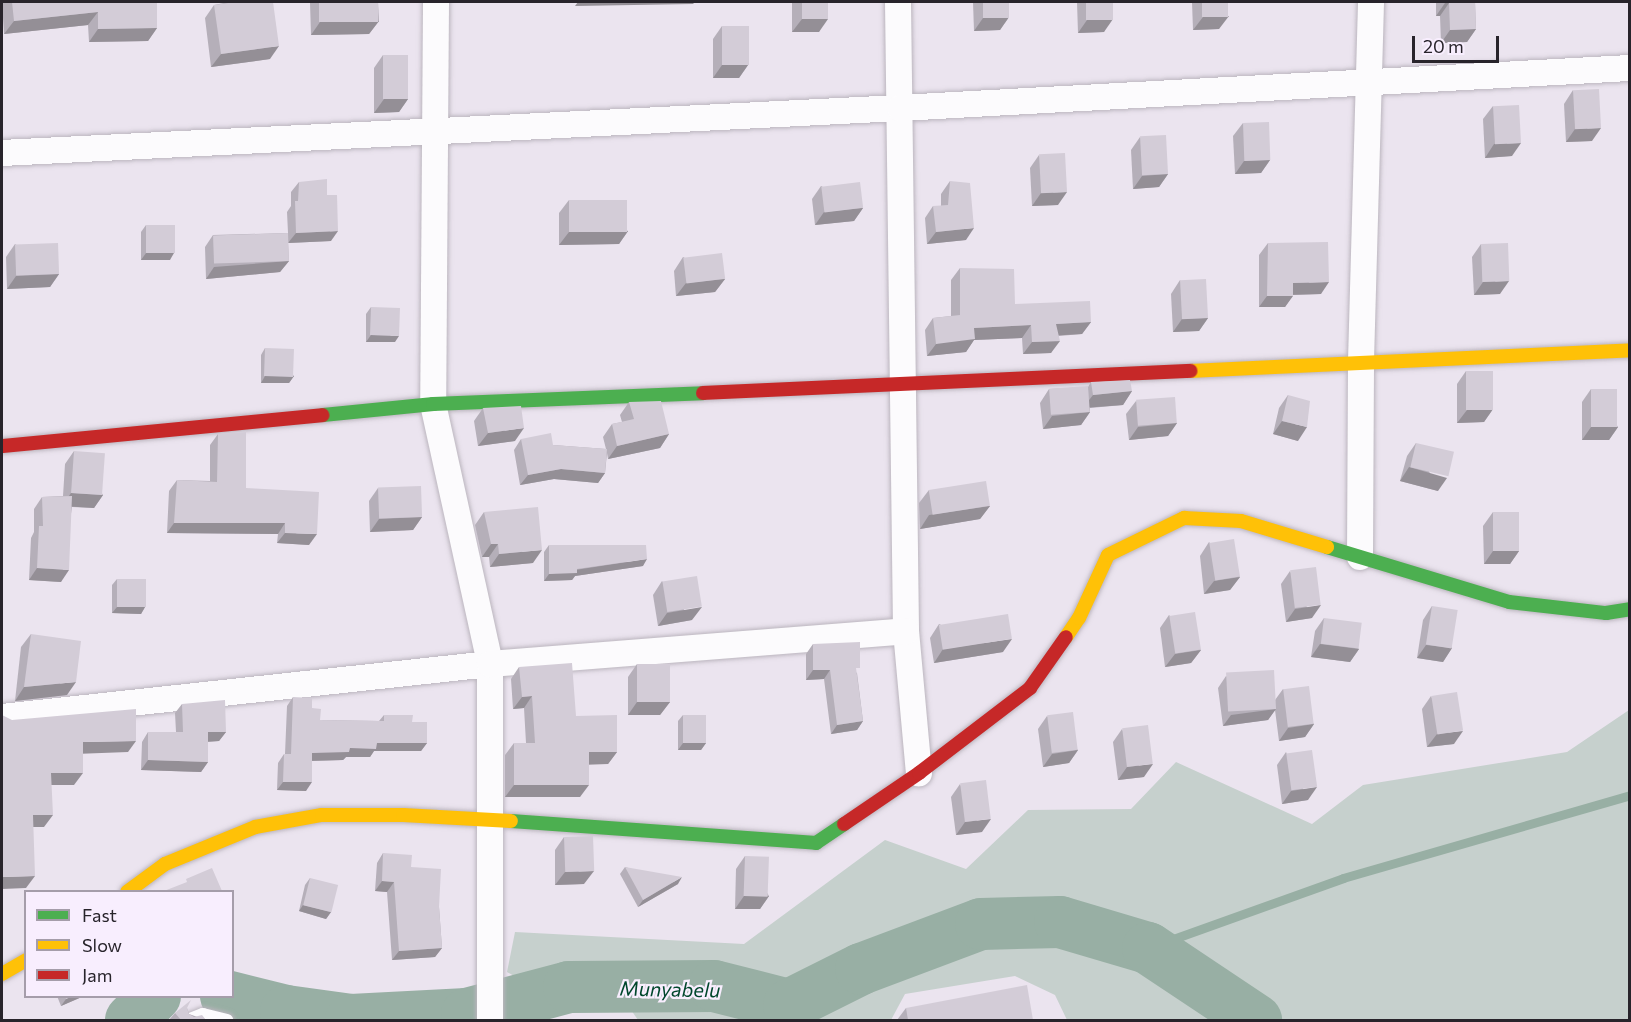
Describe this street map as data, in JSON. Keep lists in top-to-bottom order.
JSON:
{
  "water": ["Munyabelu"],
  "legend": ["Fast", "Slow", "Jam"],
  "scale_bar": "20 m"
}
